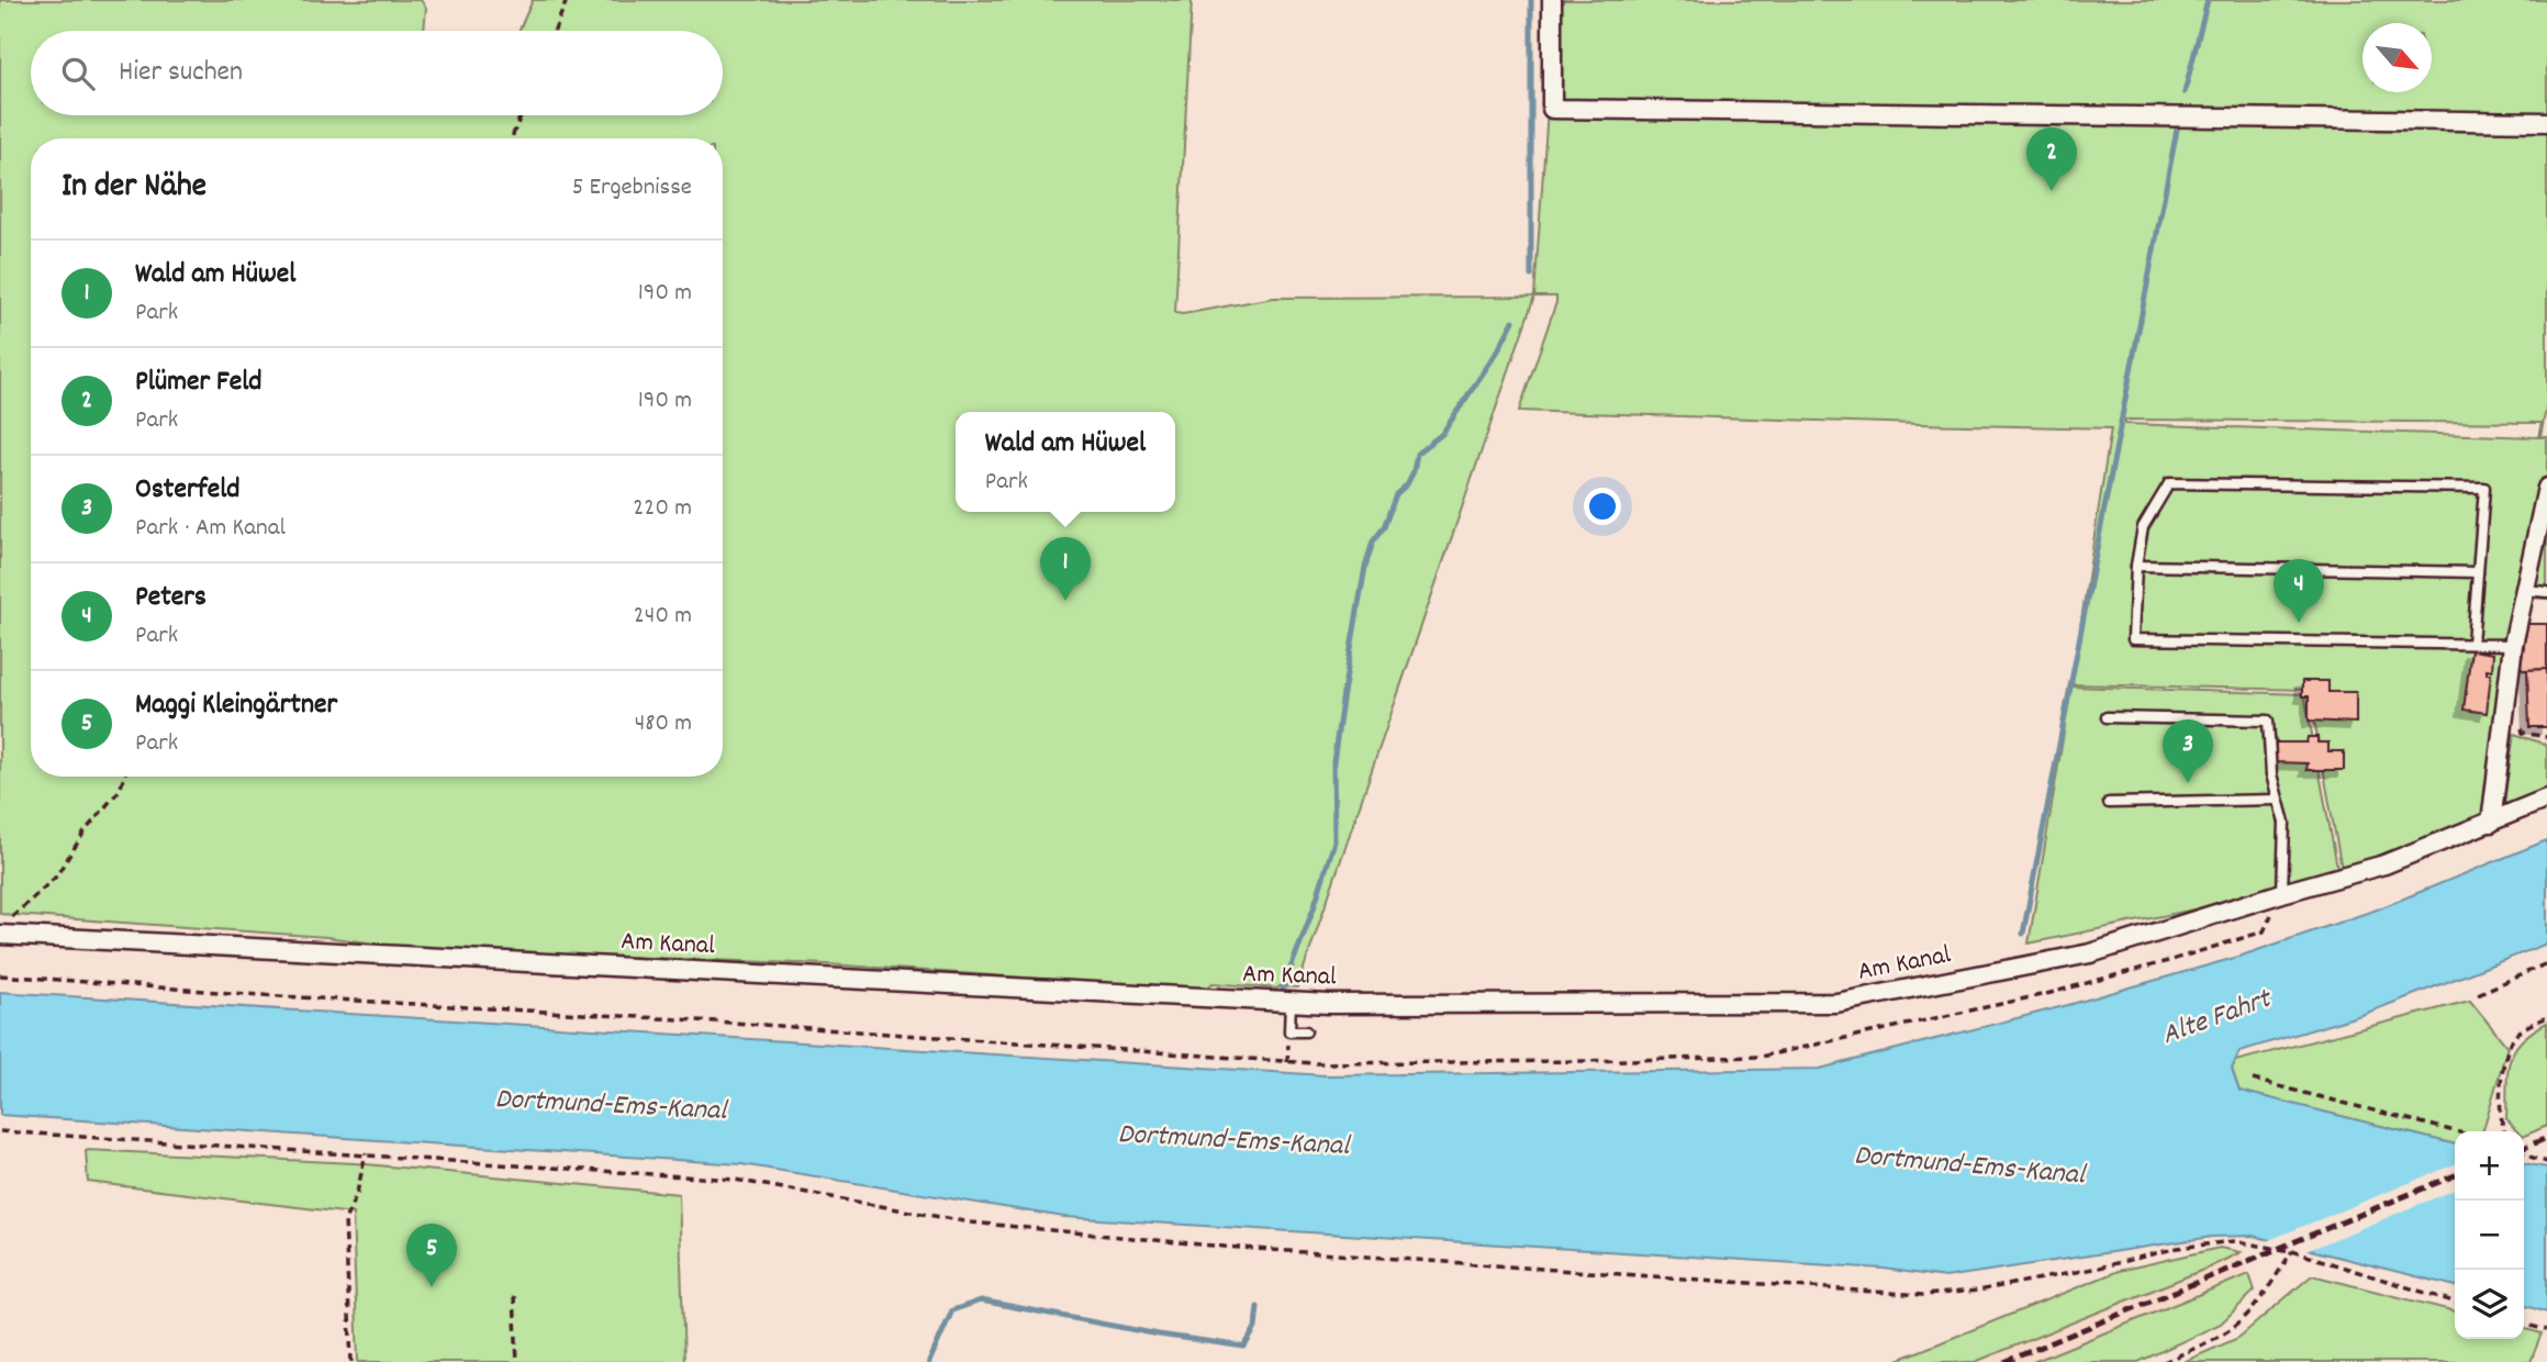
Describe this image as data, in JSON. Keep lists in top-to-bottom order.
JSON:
{
  "streets": {
    "street": ["Am Kanal"]
  },
  "water": ["Alte Fahrt", "Dortmund-Ems-Kanal"],
  "north": "bottom right",
  "page": {
    "search": "Hier suchen",
    "pins": [
      "2",
      "1",
      "4",
      "3",
      "5"
    ],
    "heading": ["In der Nähe", "5 Ergebnisse"],
    "list": [
      {
        "mark": "1",
        "name": "Wald am Hüwel",
        "note": "Park",
        "value": "190 m"
      },
      {
        "mark": "2",
        "name": "Plümer Feld",
        "note": "Park",
        "value": "190 m"
      },
      {
        "mark": "3",
        "name": "Osterfeld",
        "note": "Park · Am Kanal",
        "value": "220 m"
      },
      {
        "mark": "4",
        "name": "Peters",
        "note": "Park",
        "value": "240 m"
      },
      {
        "mark": "5",
        "name": "Maggi Kleingärtner",
        "note": "Park",
        "value": "480 m"
      }
    ],
    "popup": ["Wald am Hüwel", "Park"],
    "map_buttons": ["+", "−"]
  }
}
